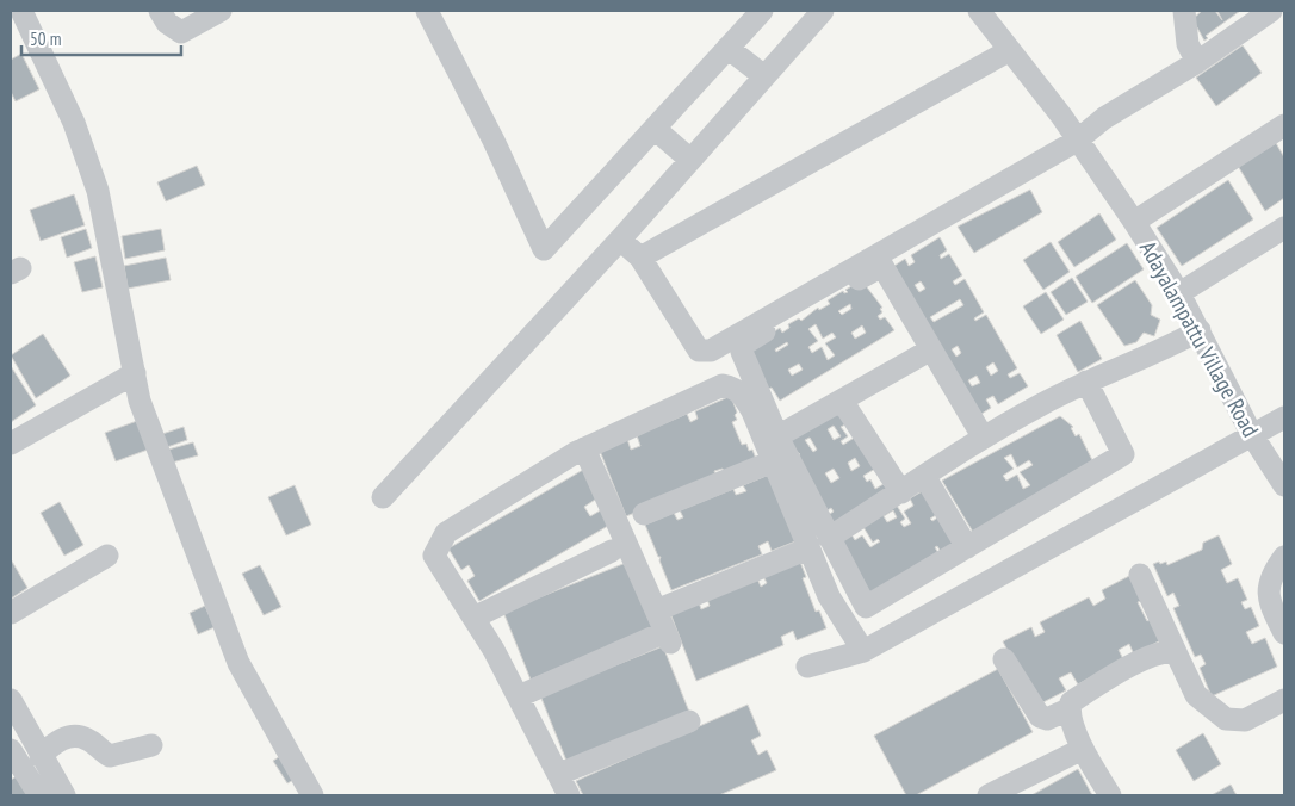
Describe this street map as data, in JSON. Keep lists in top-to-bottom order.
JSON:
{
  "streets": {
    "street": ["Adayalampattu Village Road"]
  },
  "scale_bar": "50 m"
}
